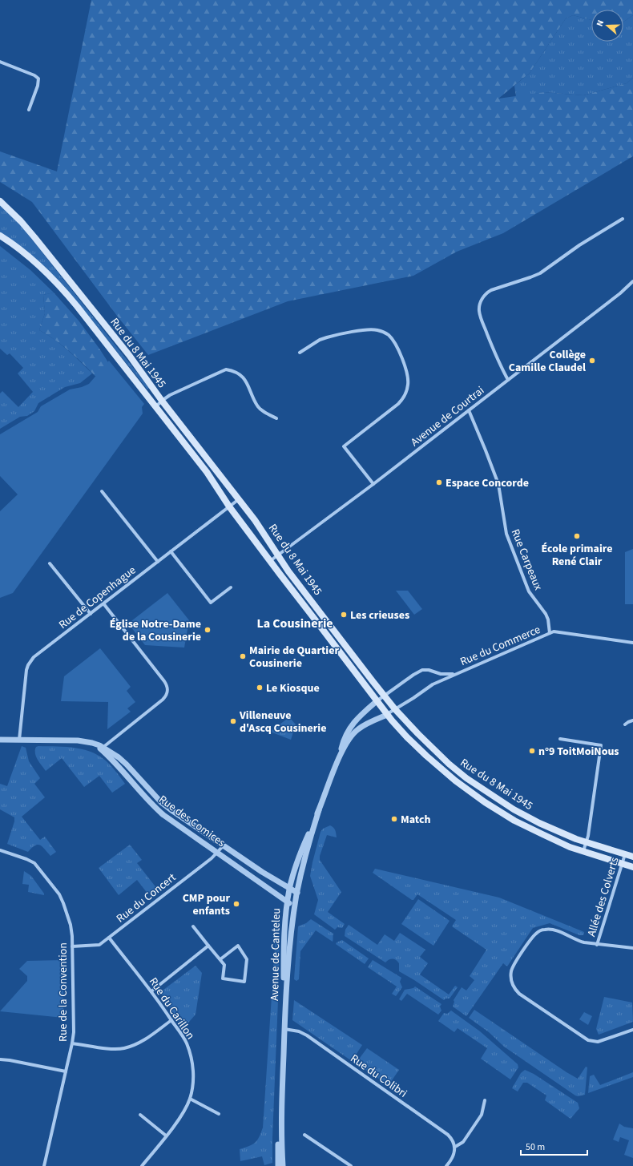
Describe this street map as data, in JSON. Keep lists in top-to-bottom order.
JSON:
{
  "streets": {
    "main road": ["Rue du 8 Mai 1945"],
    "street": [
      "Avenue de Courtrai",
      "Rue Carpeaux",
      "Rue de Copenhague",
      "Rue du Commerce",
      "Rue des Comices",
      "Allée des Colverts",
      "Rue du Concert",
      "Avenue de Canteleu",
      "Rue de la Convention",
      "Rue du Carillon",
      "Rue du Colibri"
    ]
  },
  "crossings": [
    ["Rue du 8 Mai 1945", "Avenue de Courtrai"],
    ["Rue du 8 Mai 1945", "Rue de Copenhague"],
    ["Rue du 8 Mai 1945", "Rue du Commerce"],
    ["Rue du 8 Mai 1945", "Allée des Colverts"],
    ["Rue du 8 Mai 1945", "Avenue de Canteleu"],
    ["Avenue de Courtrai", "Rue Carpeaux"],
    ["Rue Carpeaux", "Rue du Commerce"],
    ["Rue de Copenhague", "Rue des Comices"],
    ["Rue du Commerce", "Avenue de Canteleu"],
    ["Rue des Comices", "Rue du Concert"],
    ["Rue des Comices", "Avenue de Canteleu"],
    ["Rue du Concert", "Rue de la Convention"],
    ["Rue du Concert", "Rue du Carillon"],
    ["Avenue de Canteleu", "Rue du Colibri"]
  ],
  "districts": ["La Cousinerie"],
  "places": [
    "Collège Camille Claudel",
    "Espace Concorde",
    "École primaire René Clair",
    "Les crieuses",
    "Église Notre-Dame de la Cousinerie",
    "Mairie de Quartier Cousinerie",
    "Le Kiosque",
    "Villeneuve d'Ascq Cousinerie",
    "n°9 ToitMoiNous",
    "Match",
    "CMP pour enfants"
  ],
  "scale_bar": "50 m",
  "north": "left"
}
